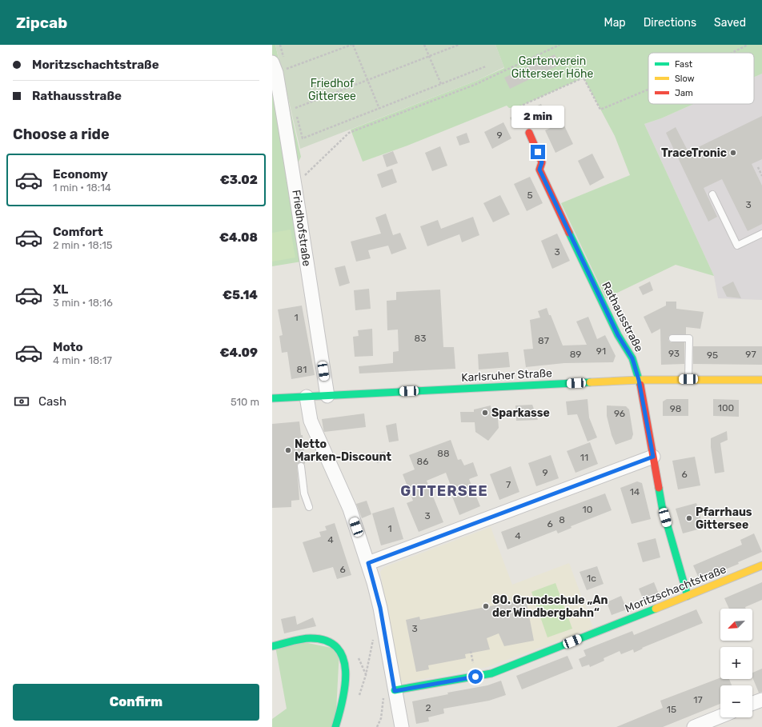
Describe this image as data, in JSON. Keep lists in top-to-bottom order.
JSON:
{
  "streets": {
    "street": [
      "Friedhofstraße",
      "Rathausstraße",
      "Karlsruher Straße",
      "Moritzschachtstraße"
    ]
  },
  "crossings": [
    ["Friedhofstraße", "Karlsruher Straße"],
    ["Rathausstraße", "Karlsruher Straße"],
    ["Rathausstraße", "Moritzschachtstraße"]
  ],
  "districts": ["GITTERSEE"],
  "parks": ["Gartenverein Gitterseer Höhe", "Friedhof Gittersee"],
  "places": [
    "TraceTronic",
    "Sparkasse",
    "Netto Marken-Discount",
    "Pfarrhaus Gittersee",
    "80. Grundschule „An der Windbergbahn“"
  ],
  "house_numbers": [
    "9",
    "5",
    "3",
    "3",
    "1",
    "83",
    "87",
    "91",
    "93",
    "89",
    "97",
    "95",
    "81",
    "100",
    "98",
    "96",
    "88",
    "11",
    "86",
    "9",
    "6",
    "7",
    "14",
    "10",
    "3",
    "8",
    "6",
    "1",
    "4",
    "4",
    "6",
    "1c",
    "3",
    "17",
    "2",
    "15"
  ],
  "legend": ["Fast", "Slow", "Jam"],
  "north": "bottom left",
  "page": {
    "header": "Zipcab",
    "nav": ["Map", "Directions", "Saved"],
    "banner": ["Moritzschachtstraße", "Rathausstraße"],
    "bubble": "2 min",
    "heading": "Choose a ride",
    "list": [
      {
        "name": "Economy",
        "note": "1 min · 18:14",
        "value": "€3.02"
      },
      {
        "name": "Comfort",
        "note": "2 min · 18:15",
        "value": "€4.08"
      },
      {
        "name": "XL",
        "note": "3 min · 18:16",
        "value": "€5.14"
      },
      {
        "name": "Moto",
        "note": "4 min · 18:17",
        "value": "€4.09"
      }
    ],
    "pay": ["Cash", "510 m"],
    "map_buttons": ["+", "−"],
    "buttons": "Confirm"
  }
}
